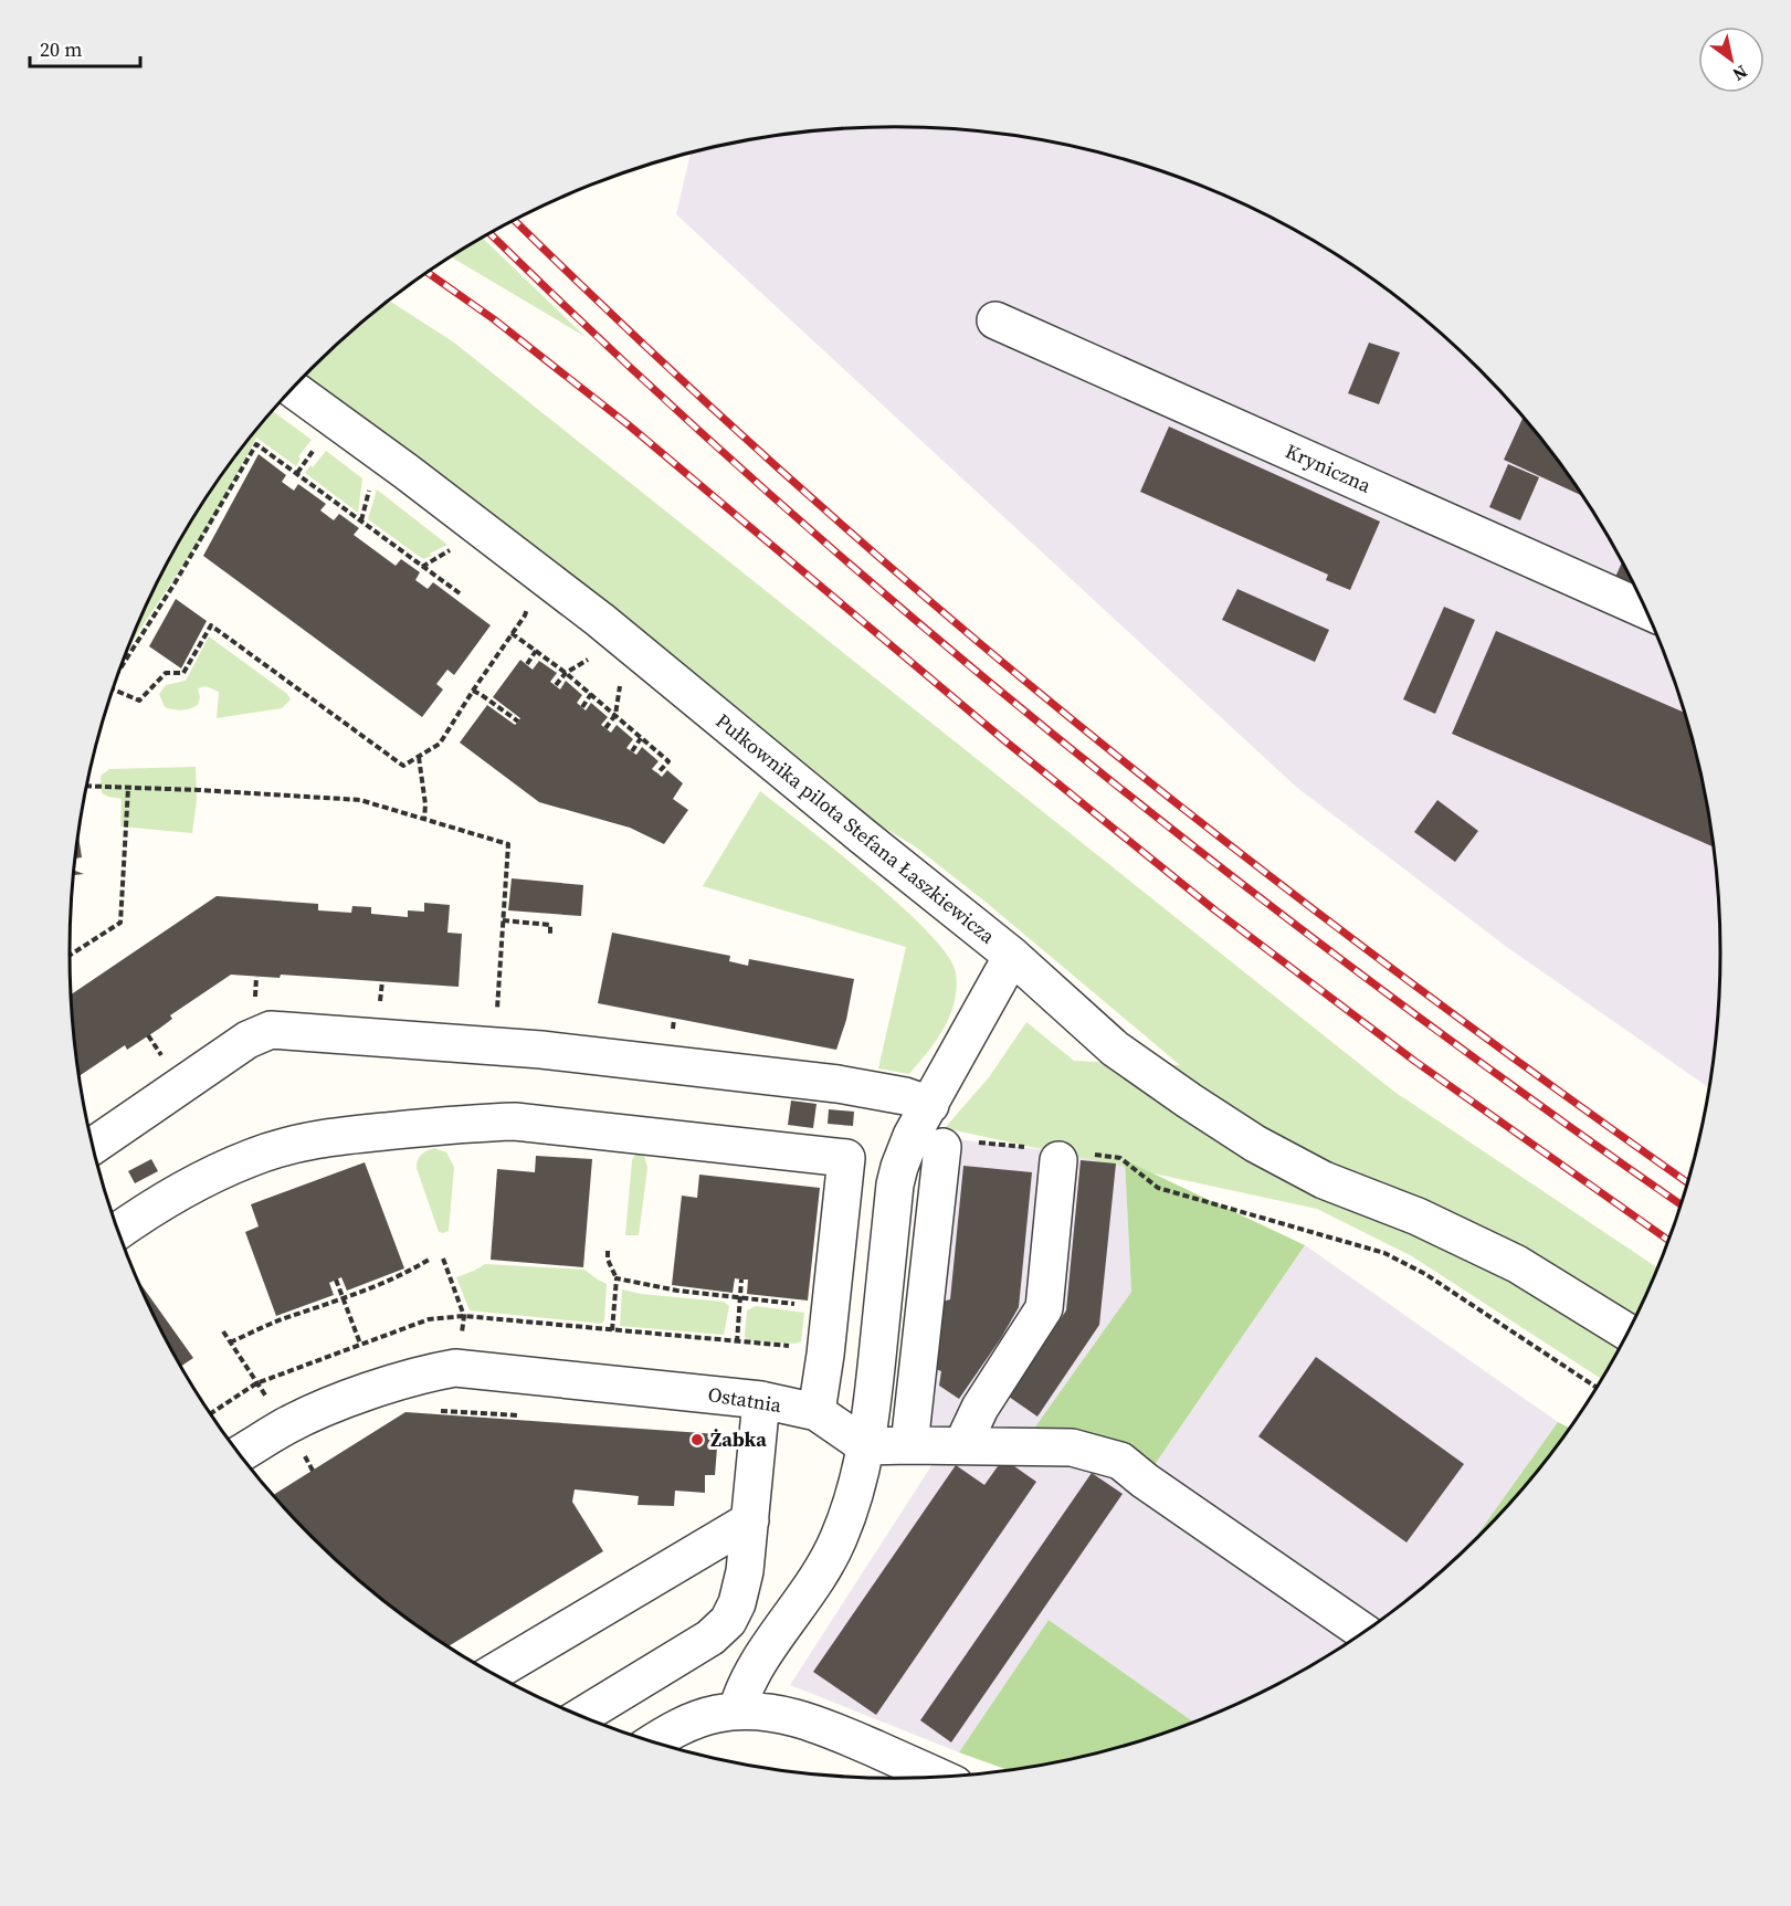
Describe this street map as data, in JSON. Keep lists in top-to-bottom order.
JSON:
{
  "streets": {
    "street": ["Kryniczna", "Pułkownika pilota Stefana Łaszkiewicza", "Ostatnia"]
  },
  "crossings": [
    ["Pułkownika pilota Stefana Łaszkiewicza", "Ostatnia"]
  ],
  "places": ["Żabka"],
  "scale_bar": "20 m",
  "north": "bottom right"
}
